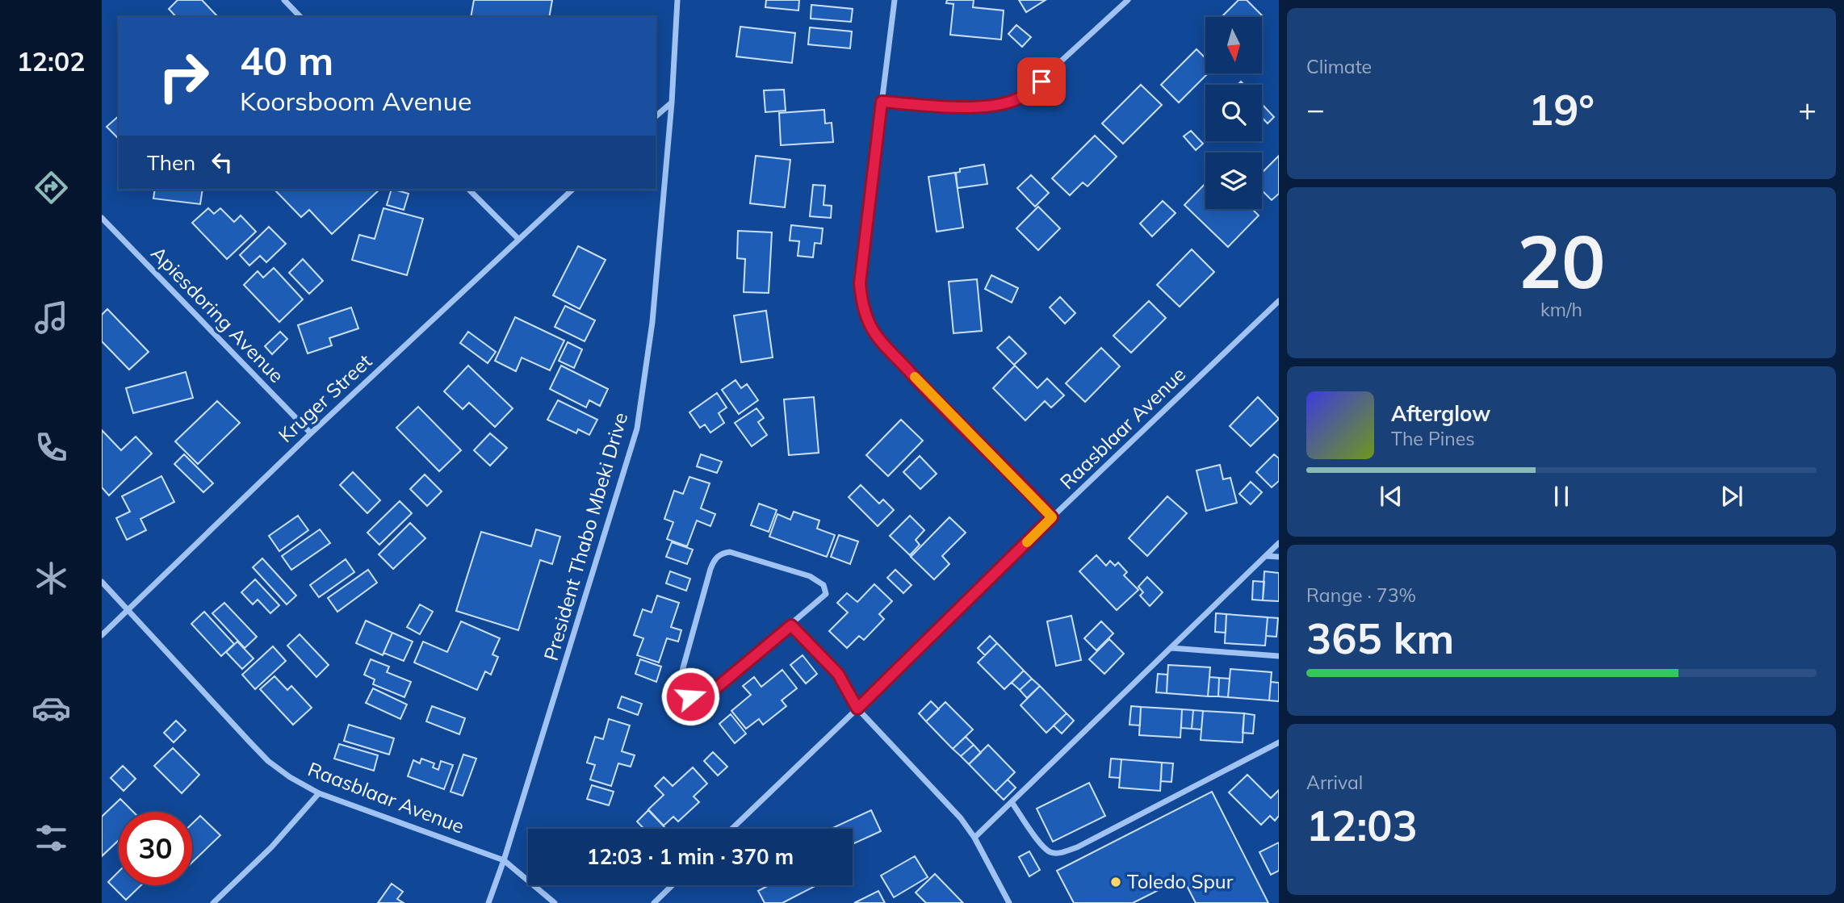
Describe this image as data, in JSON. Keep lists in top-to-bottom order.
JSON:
{
  "streets": {
    "street": [
      "Apiesdoring Avenue",
      "Kruger Street",
      "Raasblaar Avenue",
      "President Thabo Mbeki Drive"
    ]
  },
  "crossings": [
    ["Apiesdoring Avenue", "Kruger Street"],
    ["Kruger Street", "Raasblaar Avenue"],
    ["Raasblaar Avenue", "President Thabo Mbeki Drive"]
  ],
  "places": ["Toledo Spur"],
  "north": "bottom",
  "page": {
    "tabs": "12:02",
    "tile": [
      "Climate",
      ["20", "km/h"],
      ["Range · 73%", "365 km"],
      ["Arrival", "12:03"]
    ],
    "turn": ["40 m", "Koorsboom Avenue"],
    "heat": ["−", "19°", "+"],
    "then": "Then",
    "song": ["Afterglow", "The Pines"],
    "limit": "30",
    "trip": "12:03 · 1 min · 370 m"
  }
}
